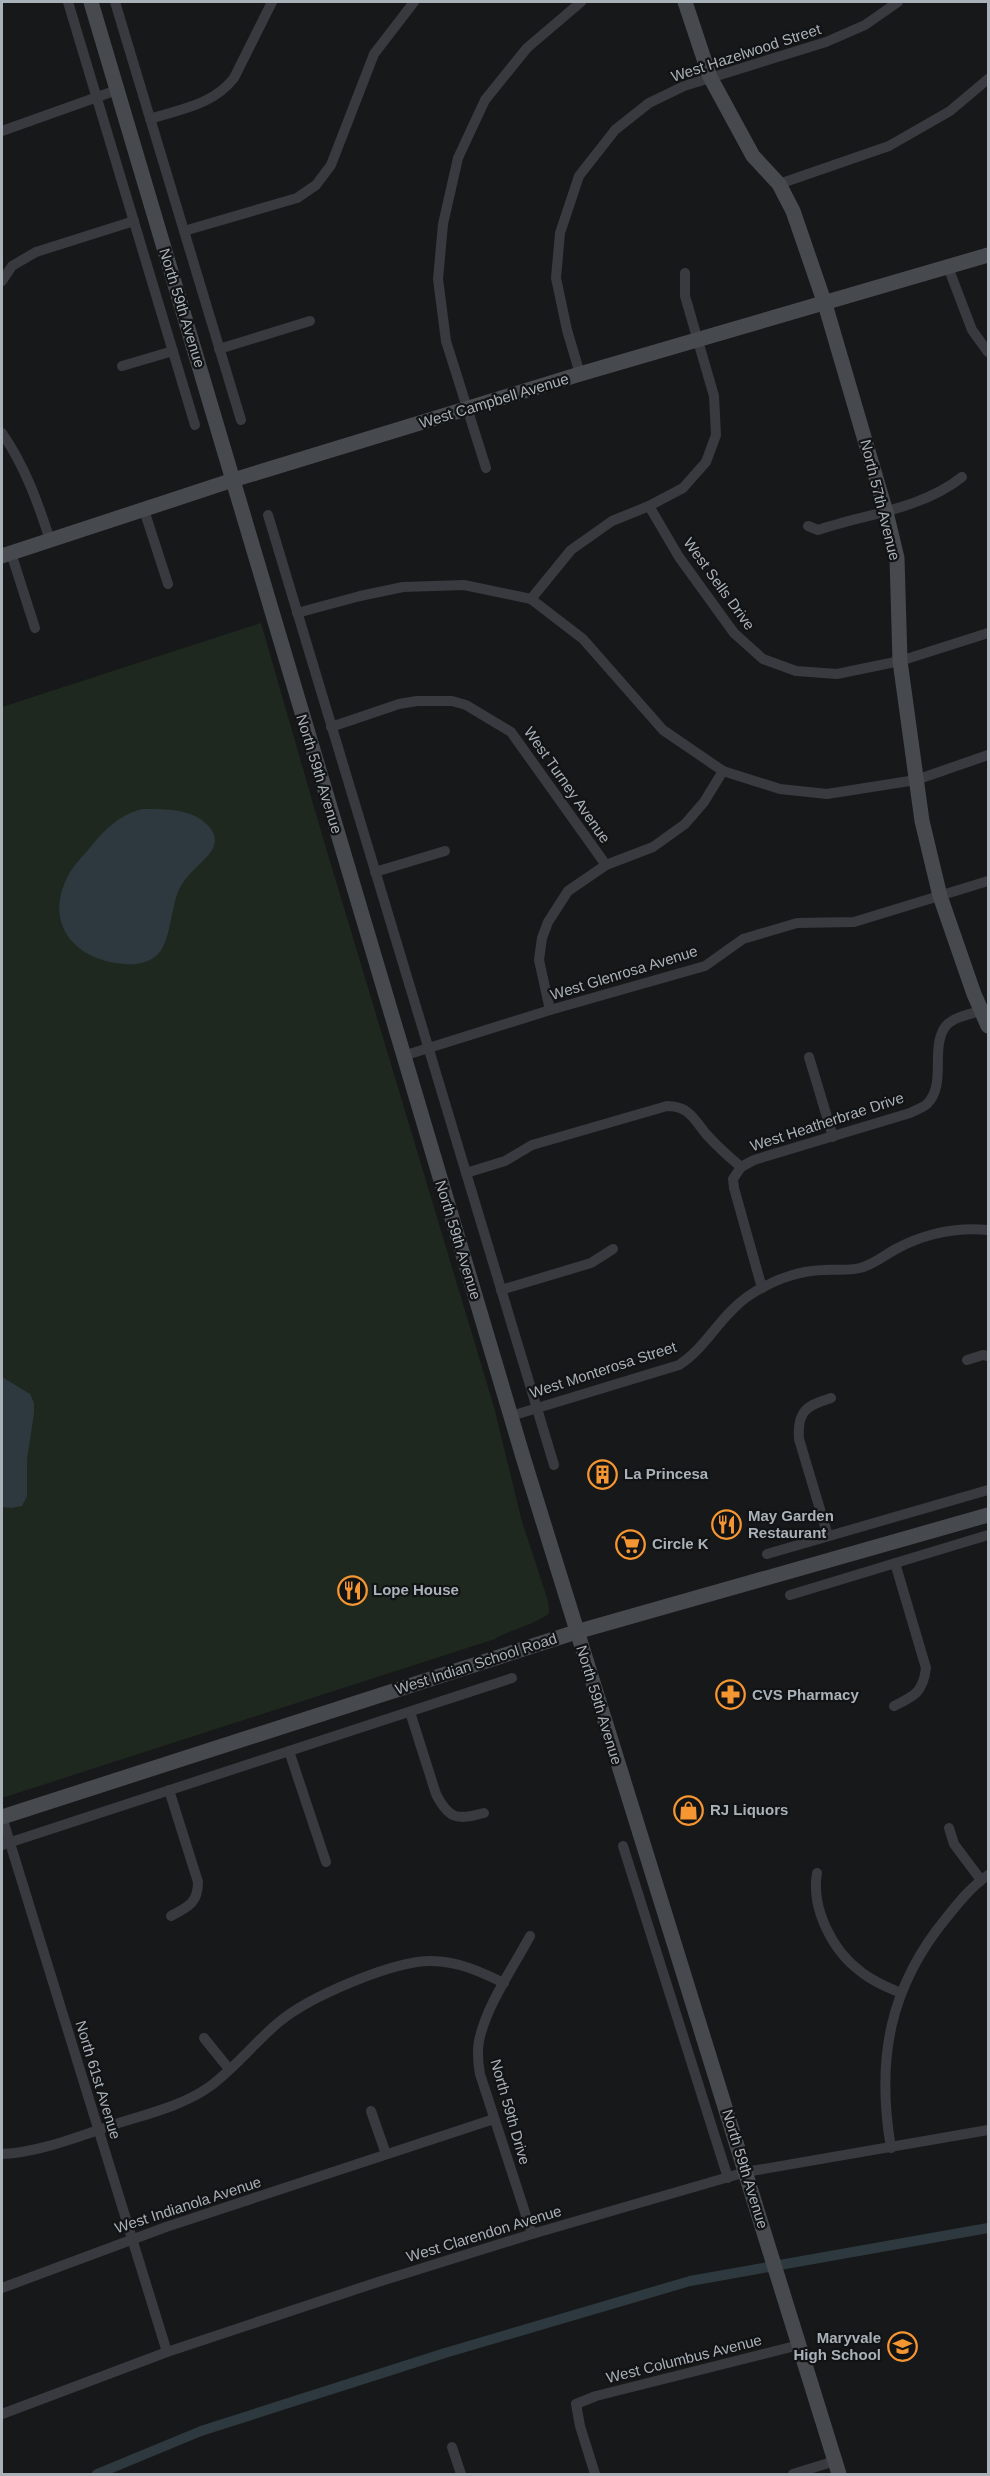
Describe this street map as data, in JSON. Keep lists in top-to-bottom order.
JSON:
{
  "streets": {
    "main road": [
      "North 59th Avenue",
      "West Campbell Avenue",
      "North 57th Avenue",
      "West Indian School Road"
    ],
    "street": [
      "West Hazelwood Street",
      "West Sells Drive",
      "West Turney Avenue",
      "West Glenrosa Avenue",
      "West Heatherbrae Drive",
      "West Monterosa Street",
      "North 61st Avenue",
      "North 59th Drive",
      "West Indianola Avenue",
      "West Clarendon Avenue",
      "West Columbus Avenue"
    ]
  },
  "crossings": [
    ["West Hazelwood Street", "West Campbell Avenue"],
    ["West Hazelwood Street", "North 57th Avenue"],
    ["North 59th Avenue", "West Campbell Avenue"],
    ["North 59th Avenue", "West Turney Avenue"],
    ["North 59th Avenue", "West Glenrosa Avenue"],
    ["North 59th Avenue", "West Heatherbrae Drive"],
    ["North 59th Avenue", "West Monterosa Street"],
    ["North 59th Avenue", "West Indian School Road"],
    ["North 59th Avenue", "West Clarendon Avenue"],
    ["North 59th Avenue", "West Columbus Avenue"],
    ["West Campbell Avenue", "North 57th Avenue"],
    ["North 57th Avenue", "West Sells Drive"],
    ["North 57th Avenue", "West Glenrosa Avenue"],
    ["North 57th Avenue", "West Heatherbrae Drive"],
    ["West Indian School Road", "North 61st Avenue"],
    ["North 61st Avenue", "West Indianola Avenue"],
    ["North 61st Avenue", "West Clarendon Avenue"],
    ["North 59th Drive", "West Indianola Avenue"],
    ["North 59th Drive", "West Clarendon Avenue"]
  ],
  "places": {
    "building": ["La Princesa"],
    "restaurant": ["May Garden Restaurant", "Lope House"],
    "supermarket": ["Circle K"],
    "pharmacy": ["CVS Pharmacy"],
    "shop": ["RJ Liquors"],
    "school or university": ["Maryvale High School"]
  }
}
